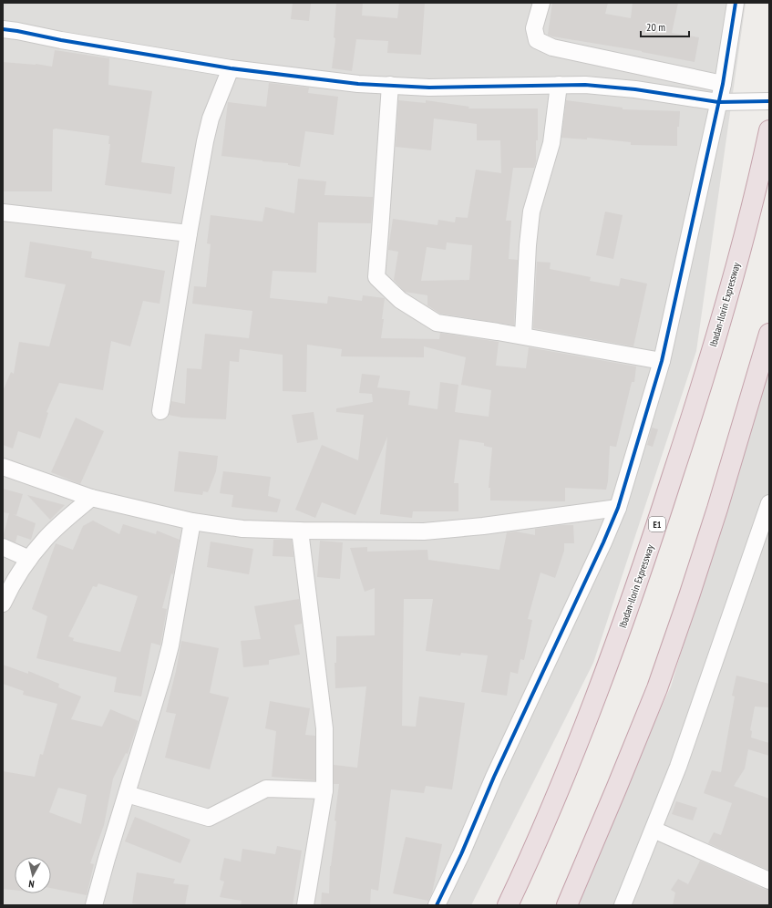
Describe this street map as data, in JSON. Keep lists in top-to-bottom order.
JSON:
{
  "streets": {
    "highway": ["Ibadan-Ilorin Expressway", "E1"]
  },
  "scale_bar": "20 m",
  "north": "bottom"
}
